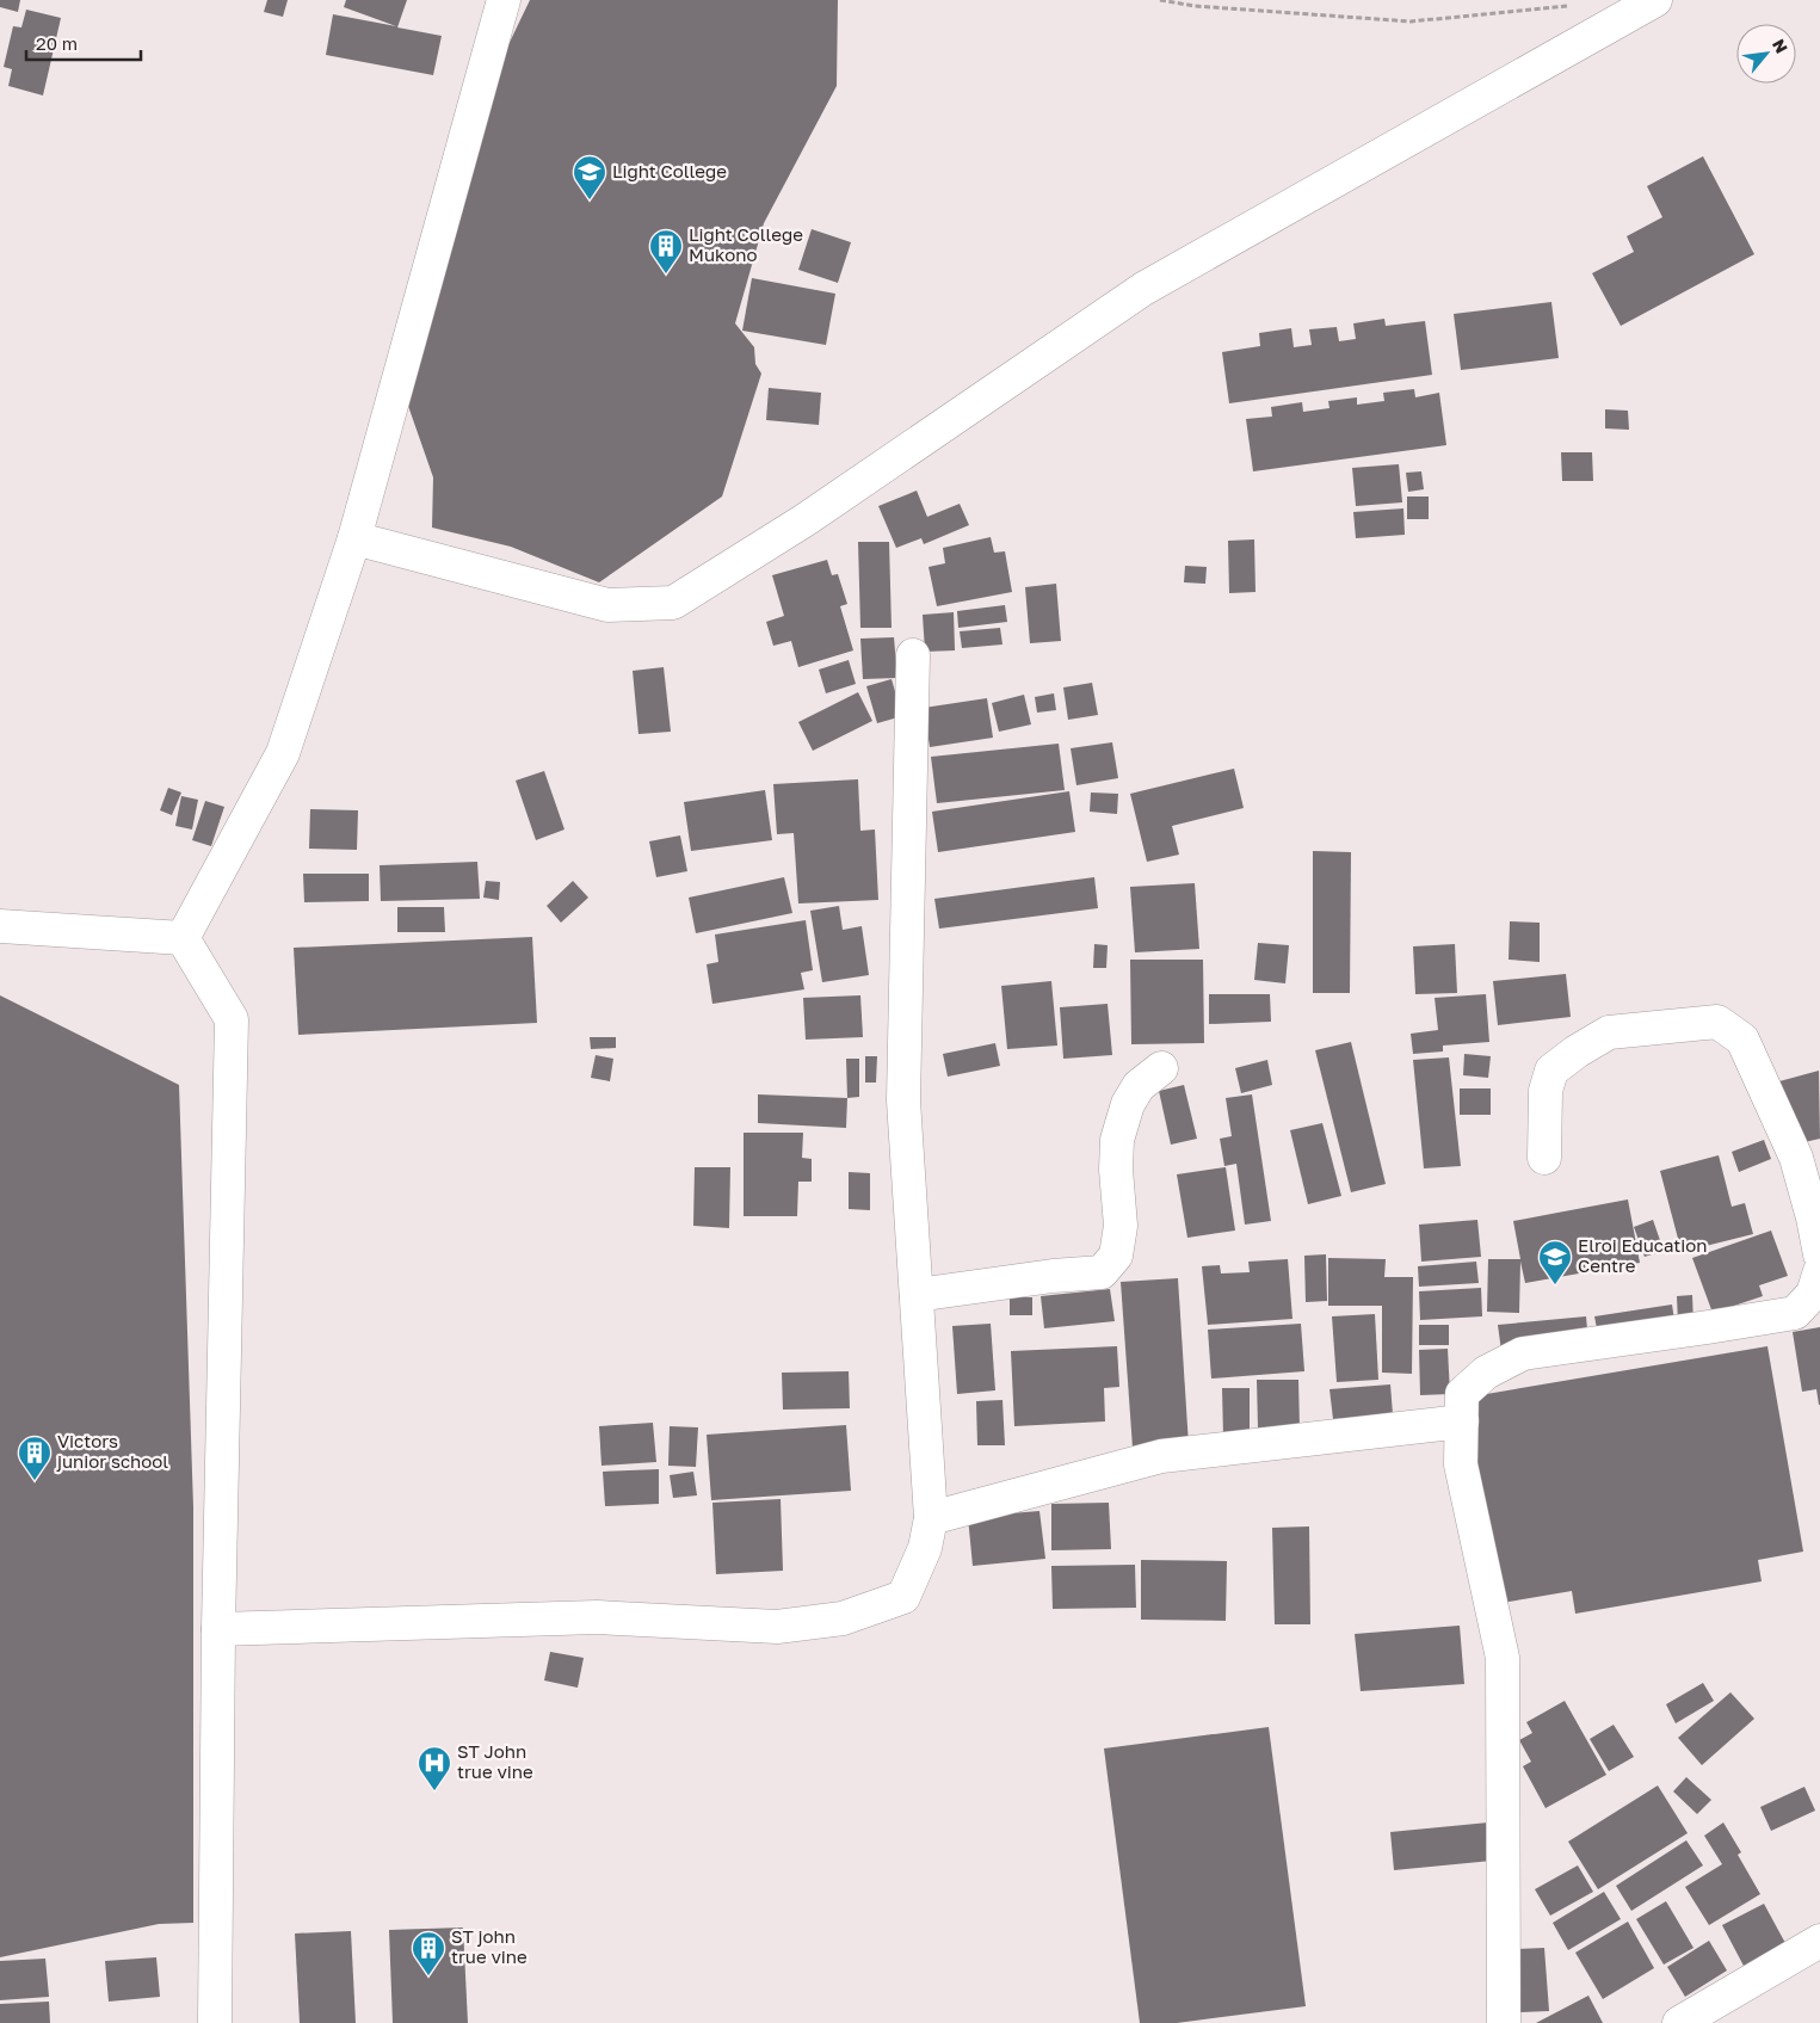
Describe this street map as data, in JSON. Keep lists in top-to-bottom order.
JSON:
{
  "places": {
    "school or university": ["Light College", "Elroi Education Centre"],
    "building": ["Light College Mukono", "Victors junior school", "ST john true vine"],
    "hospital": ["ST John true vine"]
  },
  "scale_bar": "20 m",
  "north": "top right"
}
